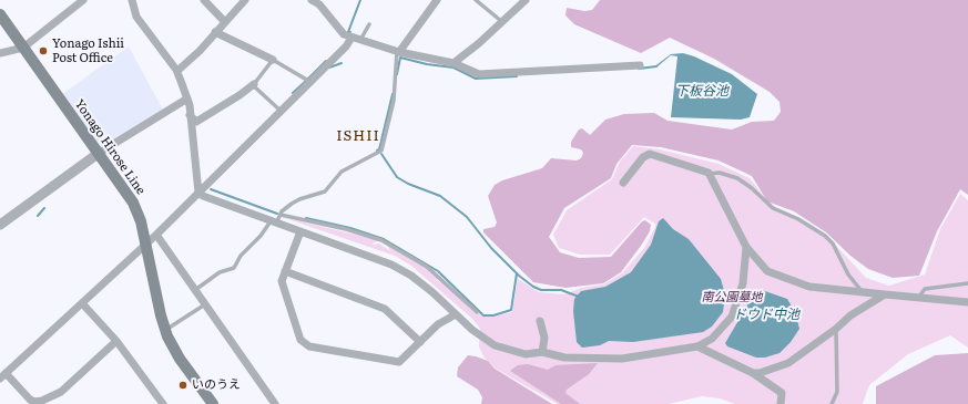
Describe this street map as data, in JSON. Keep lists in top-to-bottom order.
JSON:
{
  "streets": {
    "main road": ["Yonago Hirose Line"]
  },
  "districts": ["ISHII"],
  "water": ["下板谷池", "ドウド中池"],
  "parks": ["南公園墓地"],
  "places": ["Yonago Ishii Post Office", "いのうえ"]
}
